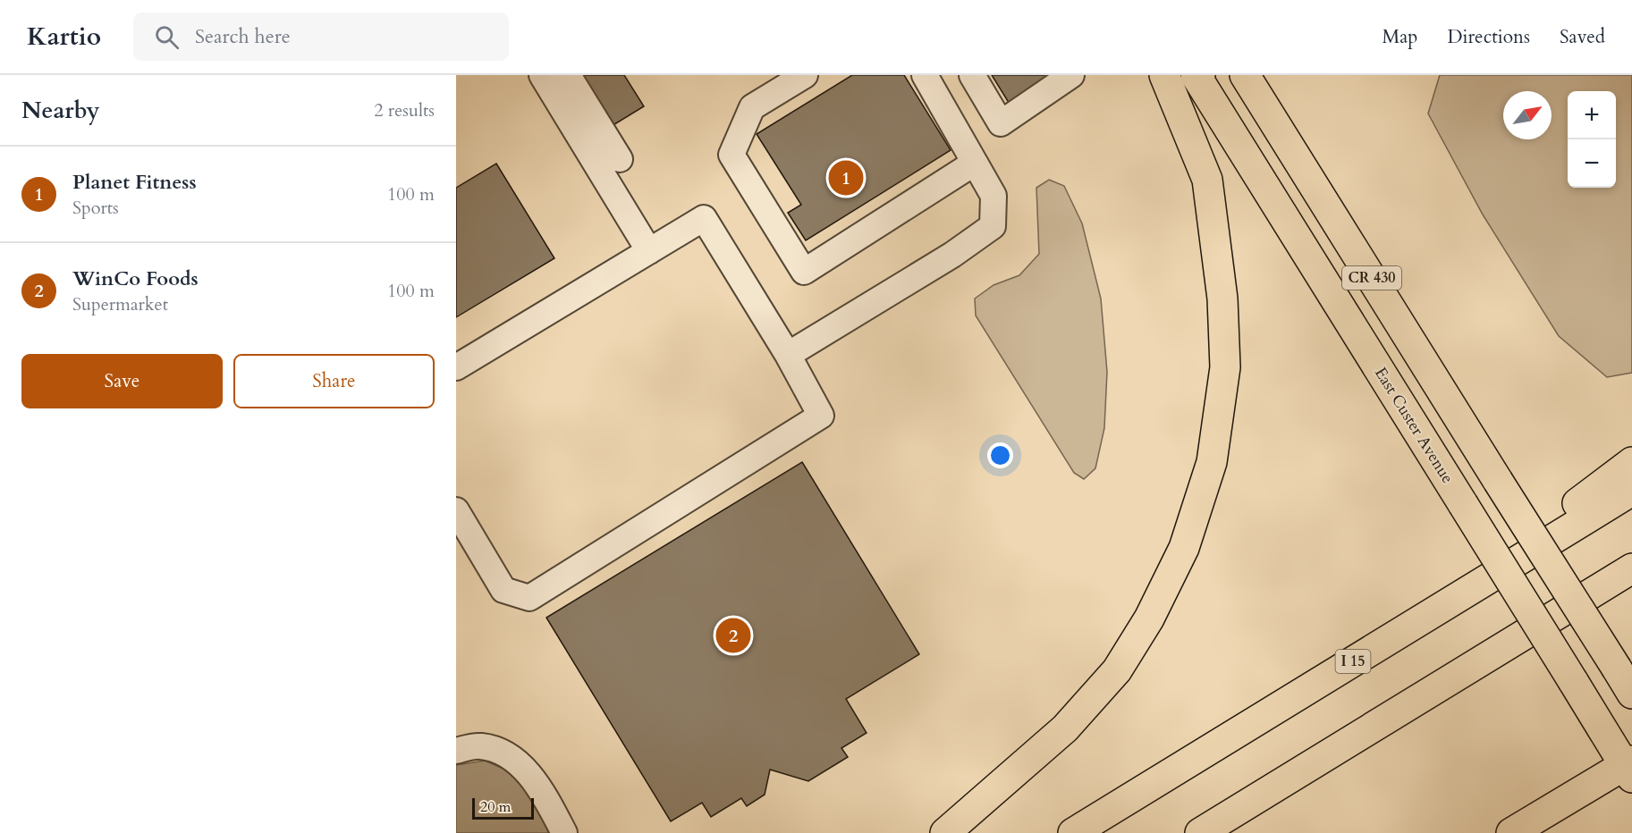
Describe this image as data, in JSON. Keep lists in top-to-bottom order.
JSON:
{
  "streets": {
    "main road": ["CR 430", "East Custer Avenue", "I 15"]
  },
  "scale_bar": "20 m",
  "north": "top right",
  "page": {
    "header": "Kartio",
    "search": "Search here",
    "nav": ["Map", "Directions", "Saved"],
    "heading": ["Nearby", "2 results"],
    "map_buttons": ["+", "−"],
    "list": [
      {
        "mark": "1",
        "name": "Planet Fitness",
        "note": "Sports",
        "value": "100 m"
      },
      {
        "mark": "2",
        "name": "WinCo Foods",
        "note": "Supermarket",
        "value": "100 m"
      }
    ],
    "pins": ["1", "2"],
    "buttons": ["Save", "Share"],
    "scale": "20 m"
  }
}
